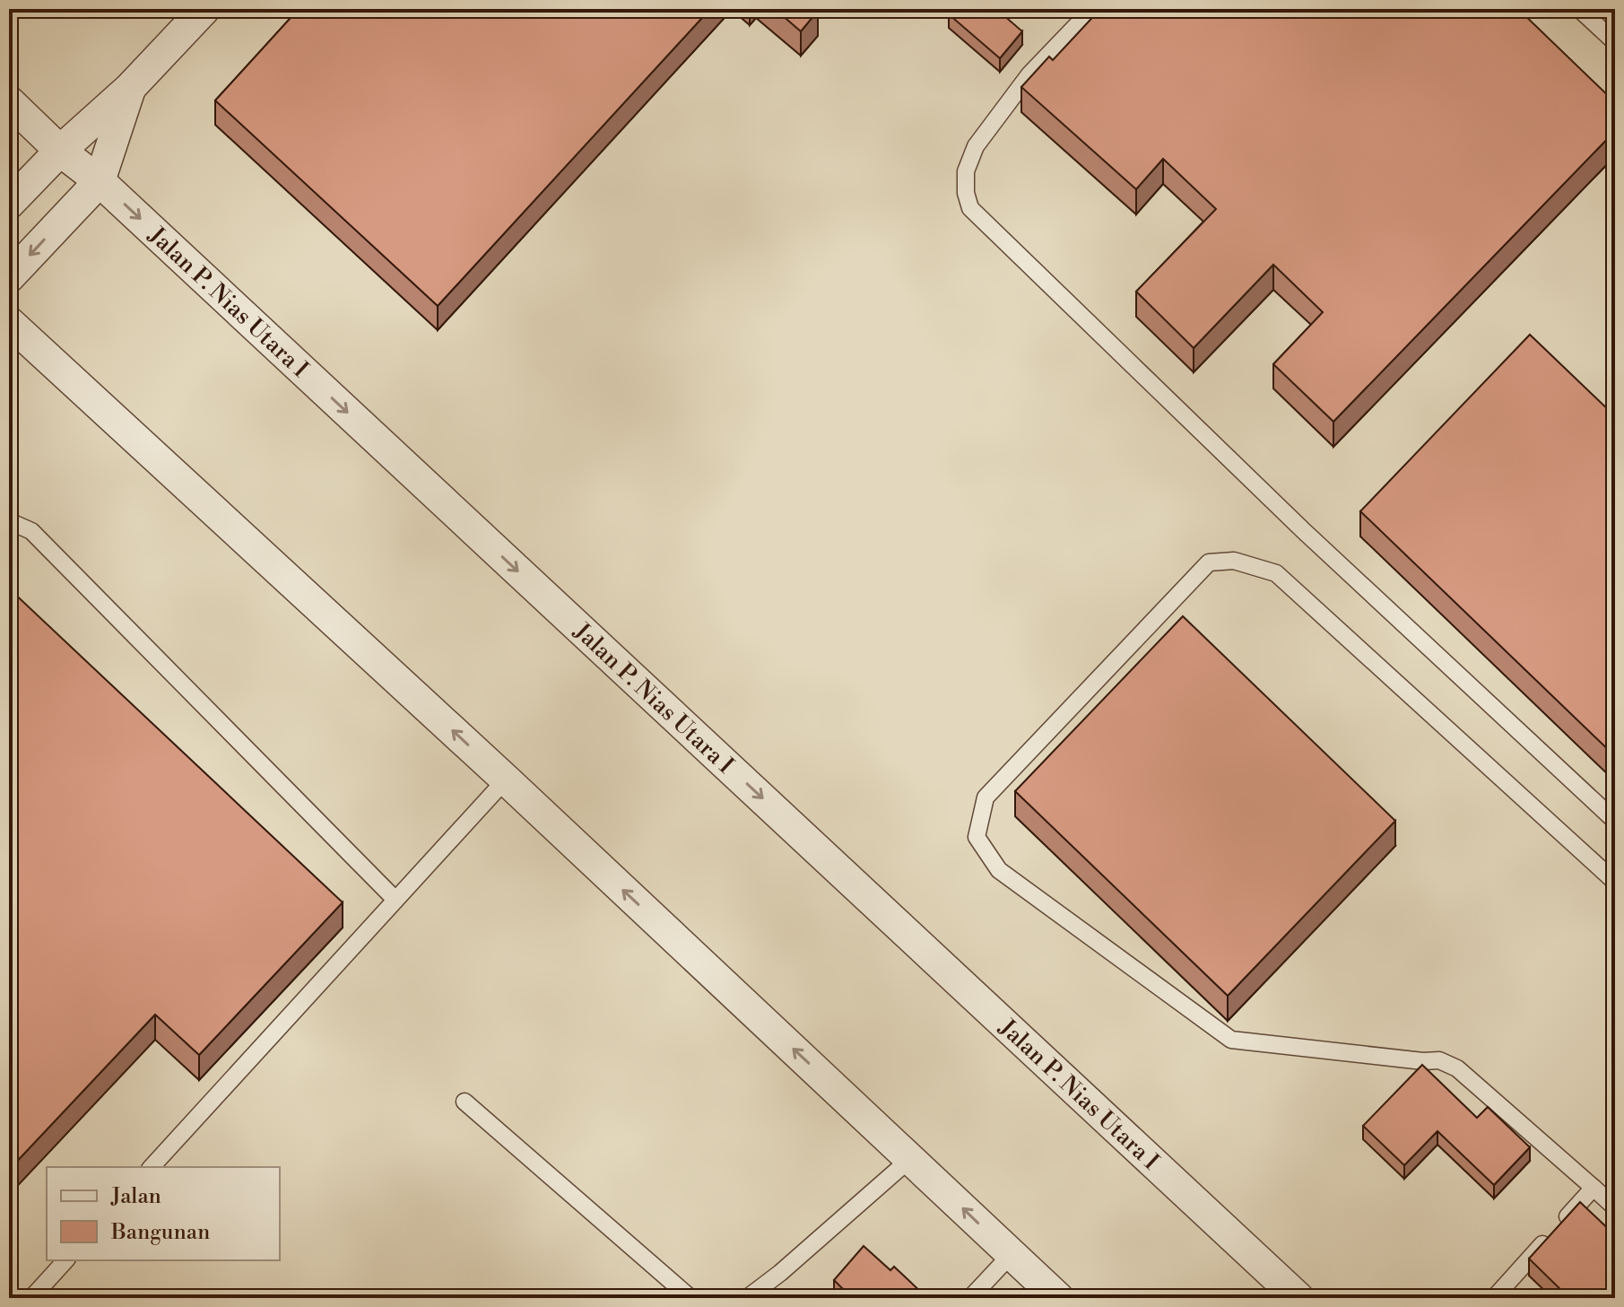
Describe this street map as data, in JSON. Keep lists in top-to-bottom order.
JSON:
{
  "streets": {
    "street": ["Jalan P. Nias Utara I"]
  },
  "legend": ["Jalan", "Bangunan"]
}
